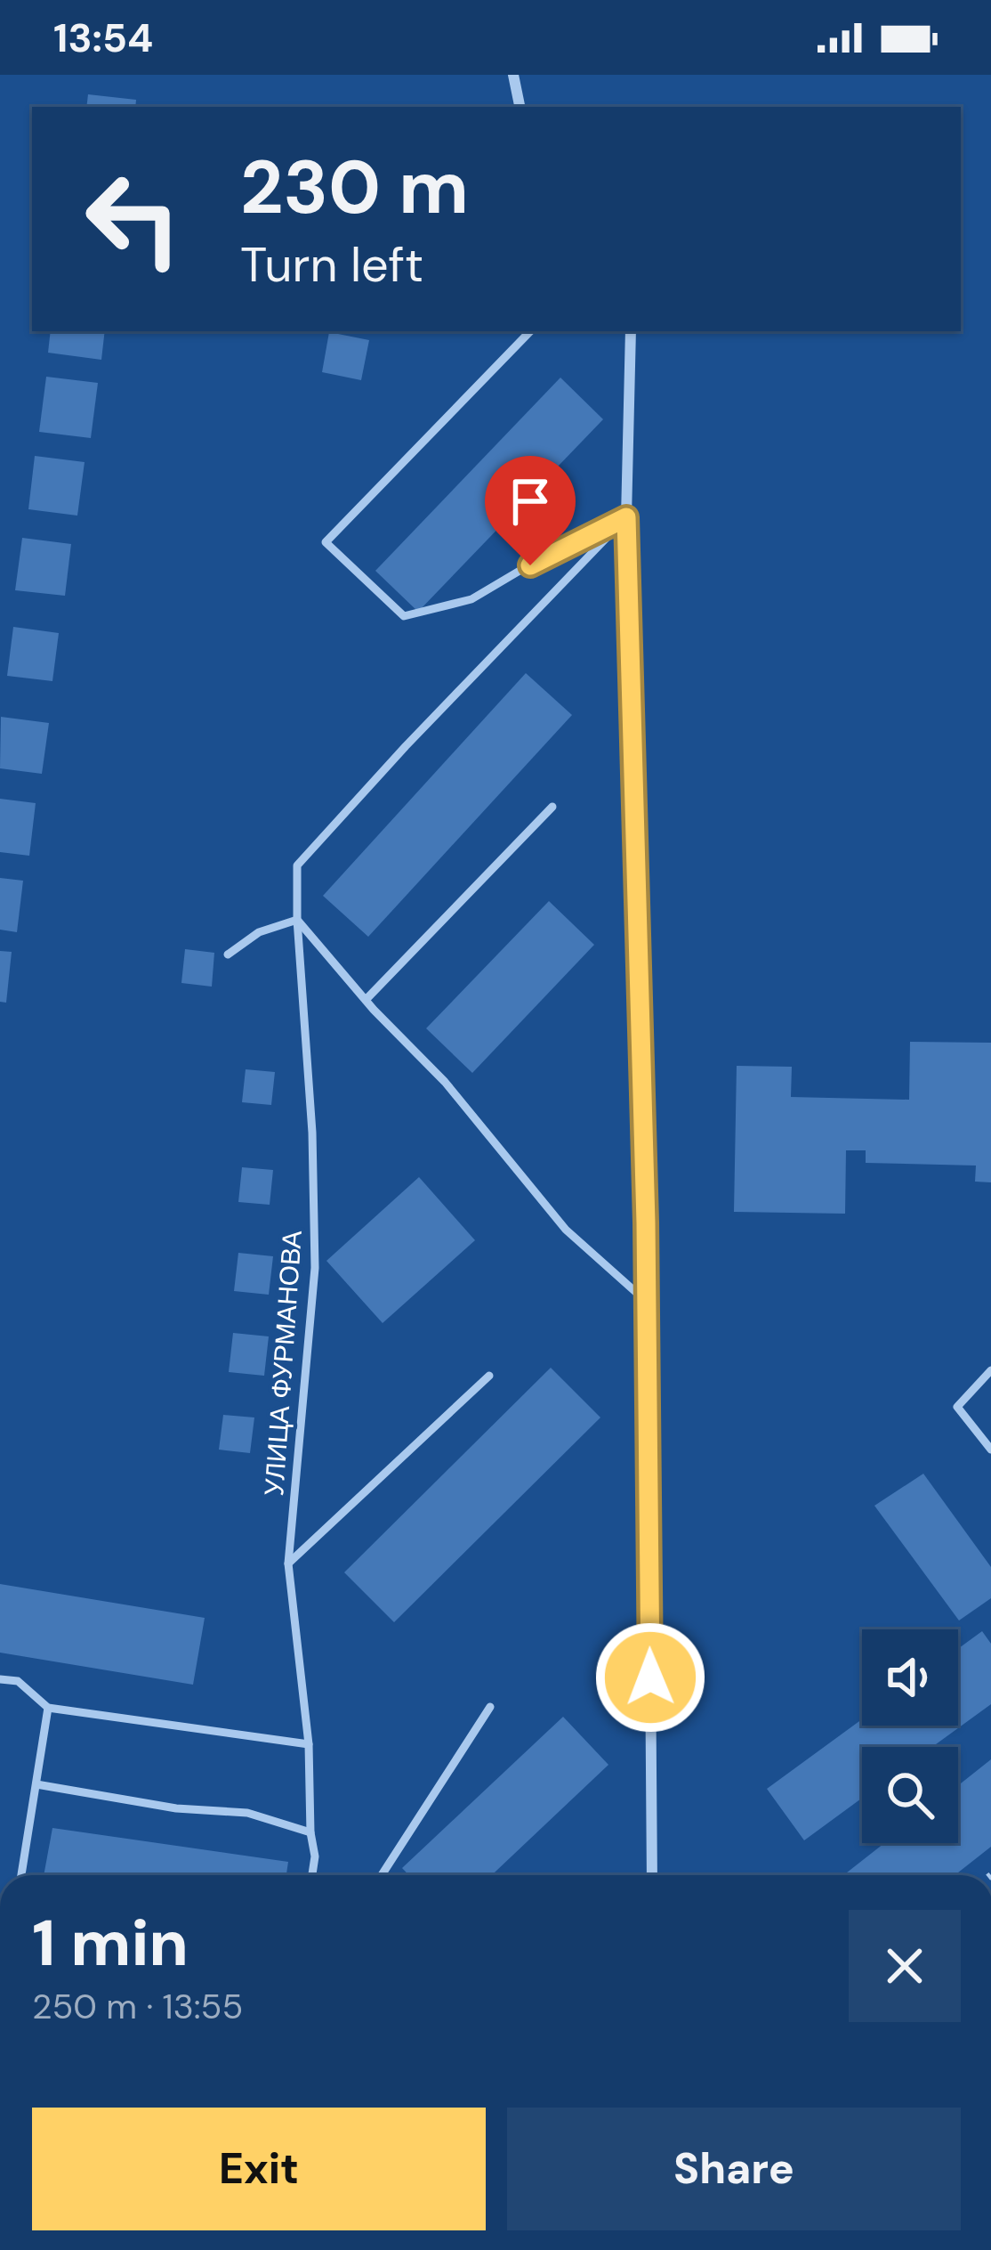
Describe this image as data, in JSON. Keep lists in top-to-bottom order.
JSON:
{
  "streets": {
    "lane": ["УЛИЦА ФУРМАНОВА"]
  },
  "page": {
    "status": "13:54",
    "turn": ["230 m", "Turn left"],
    "heading": ["1 min", "250 m · 13:55"],
    "buttons": ["Exit", "Share"]
  }
}
